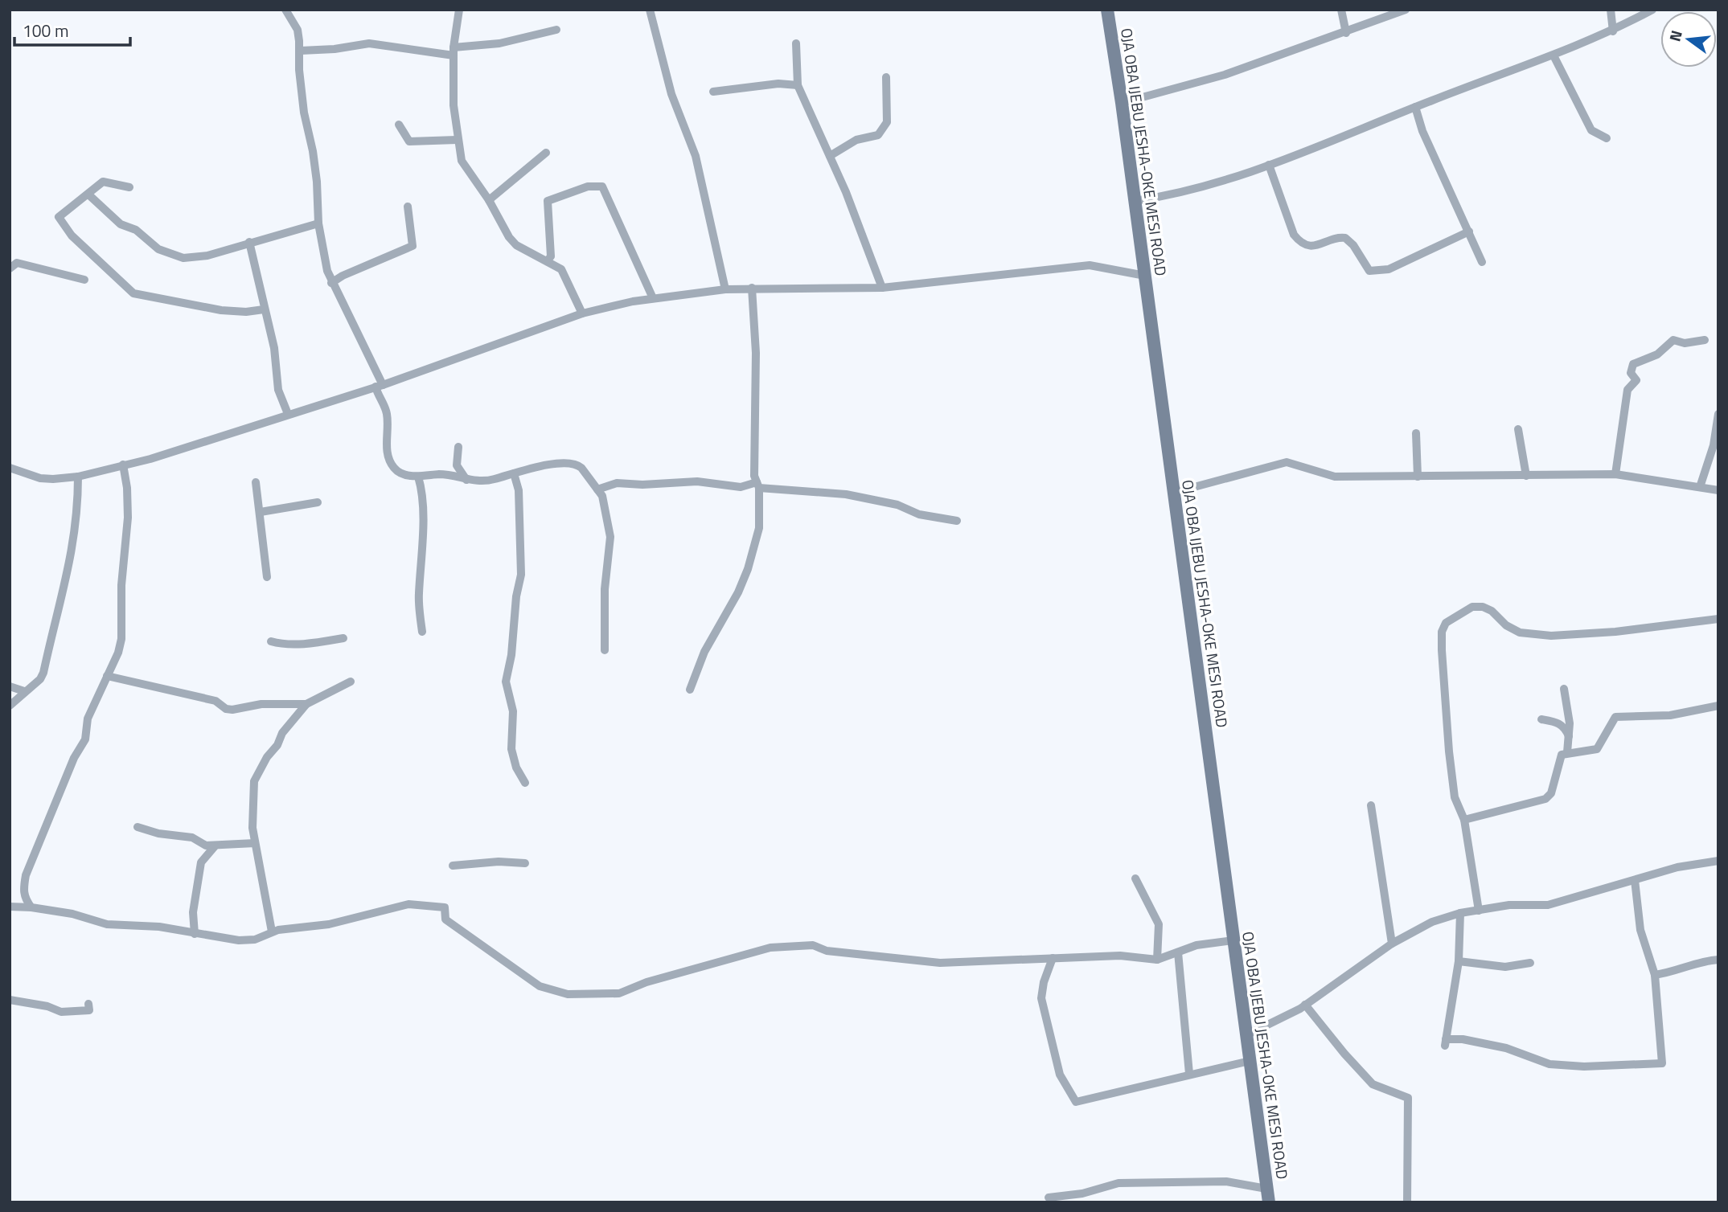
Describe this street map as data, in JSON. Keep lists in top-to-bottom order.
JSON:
{
  "streets": {
    "main road": ["OJA OBA IJEBU JESHA-OKE MESI ROAD"]
  },
  "scale_bar": "100 m",
  "north": "left"
}
